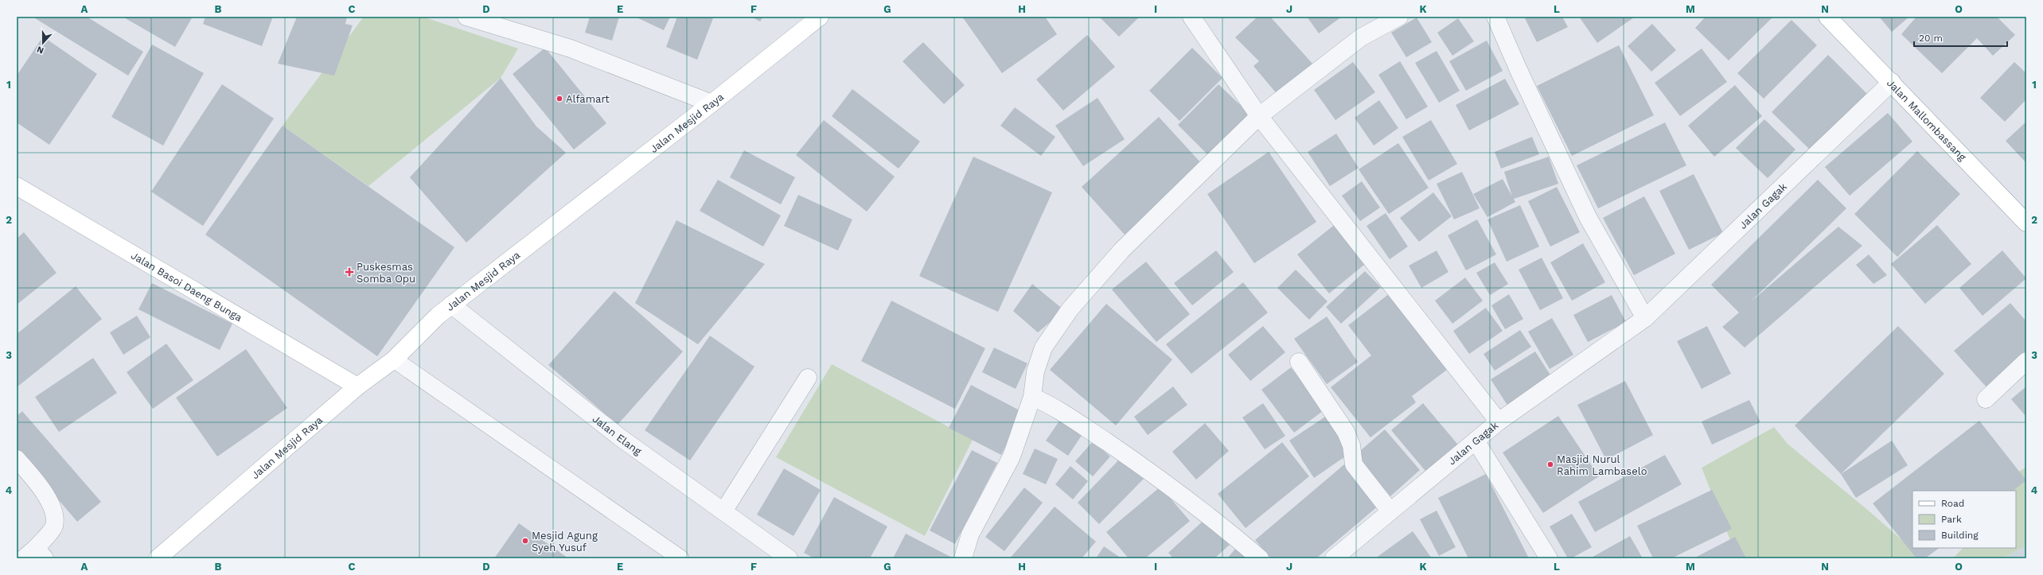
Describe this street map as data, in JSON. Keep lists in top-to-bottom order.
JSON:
{
  "streets": {
    "main road": ["Jalan Mallombassang", "Jalan Mesjid Raya", "Jalan Basoi Daeng Bunga"],
    "street": ["Jalan Gagak", "Jalan Elang"]
  },
  "crossings": [
    ["Jalan Mallombassang", "Jalan Gagak"],
    ["Jalan Mesjid Raya", "Jalan Basoi Daeng Bunga"],
    ["Jalan Mesjid Raya", "Jalan Elang"]
  ],
  "places": {
    "other": ["Alfamart", "Masjid Nurul Rahim Lambaselo", "Mesjid Agung Syeh Yusuf"],
    "health": ["Puskesmas Somba Opu"]
  },
  "legend": ["Road", "Park", "Building"],
  "scale_bar": "20 m",
  "north": "bottom",
  "grid": {
    "columns": [
      "A",
      "B",
      "C",
      "D",
      "E",
      "F",
      "G",
      "H",
      "I",
      "J",
      "K",
      "L",
      "M",
      "N",
      "O"
    ],
    "rows": [
      "1",
      "2",
      "3",
      "4"
    ]
  }
}
